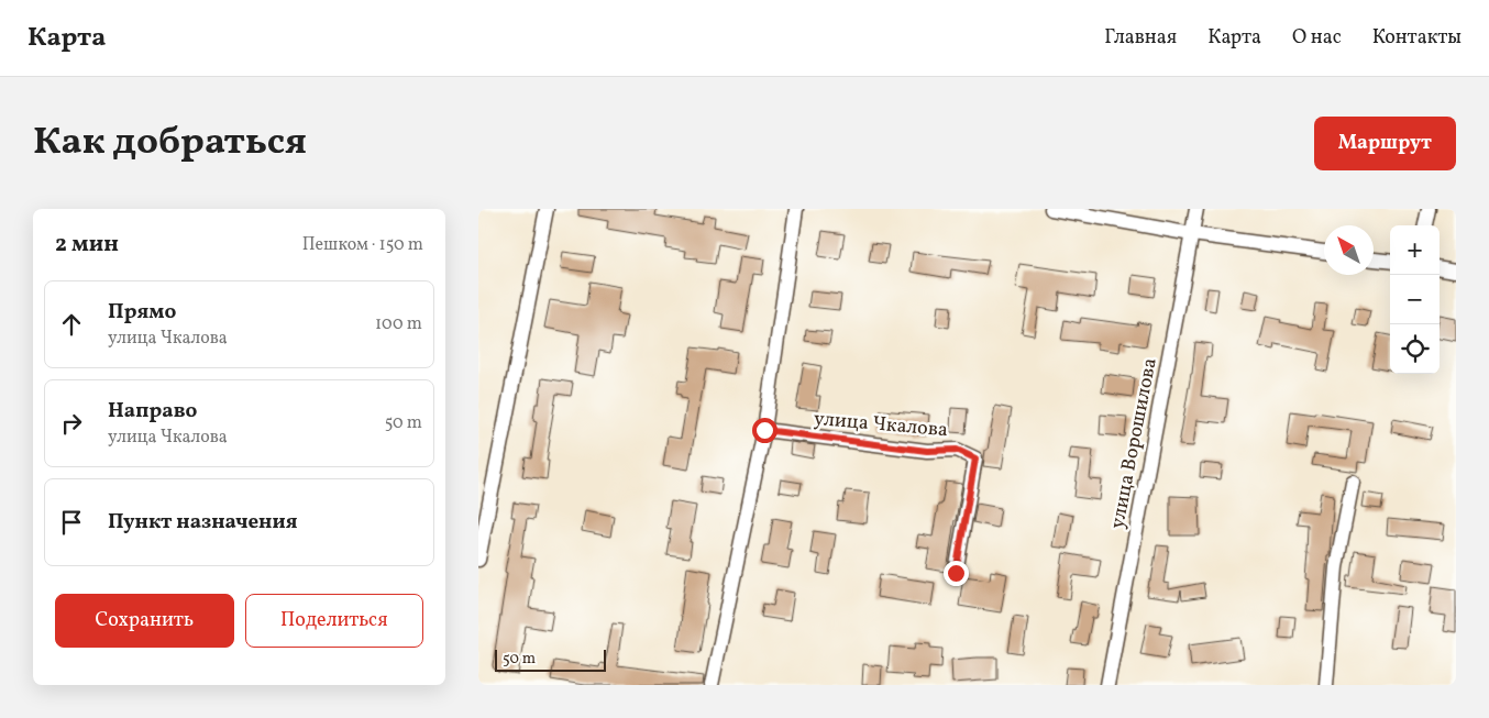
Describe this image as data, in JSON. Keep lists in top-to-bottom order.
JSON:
{
  "streets": {
    "street": ["улица Чкалова", "улица Ворошилова"]
  },
  "scale_bar": "50 m",
  "north": "top left",
  "page": {
    "header": "Карта",
    "nav": [
      "Главная",
      "Карта",
      "О нас",
      "Контакты"
    ],
    "title": "Как добраться",
    "buttons": [
      "Маршрут",
      ["Сохранить", "Поделиться"]
    ],
    "heading": ["2 мин", "Пешком · 150 m"],
    "map_buttons": ["+", "−"],
    "list": [
      ["Прямо", "улица Чкалова", "100 m"],
      ["Направо", "улица Чкалова", "50 m"],
      "Пункт назначения"
    ],
    "scale": "50 m"
  }
}
